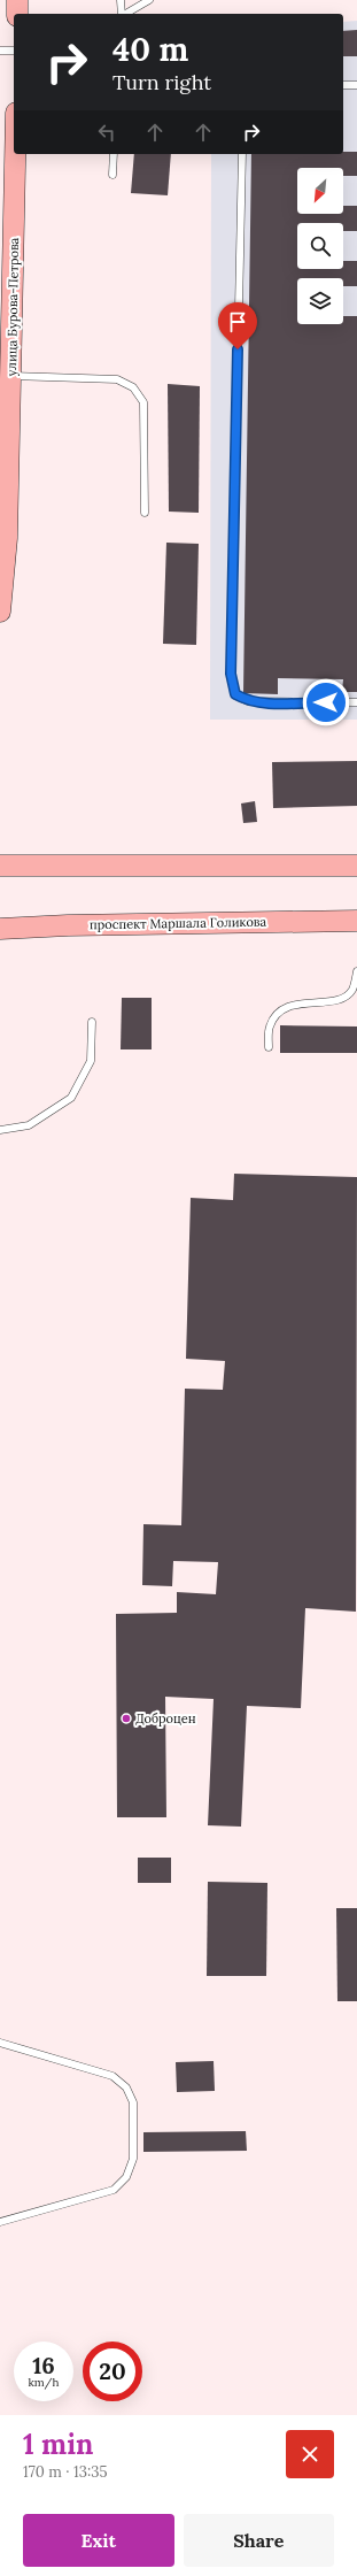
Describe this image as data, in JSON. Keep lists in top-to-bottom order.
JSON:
{
  "streets": {
    "main road": ["улица Бурова-Петрова", "проспект Маршала Голикова"]
  },
  "places": ["Доброцен"],
  "north": "bottom left",
  "page": {
    "turn": ["40 m", "Turn right"],
    "speed": "16 km/h",
    "limit": "20",
    "heading": ["1 min", "170 m · 13:35"],
    "buttons": ["Exit", "Share"]
  }
}
